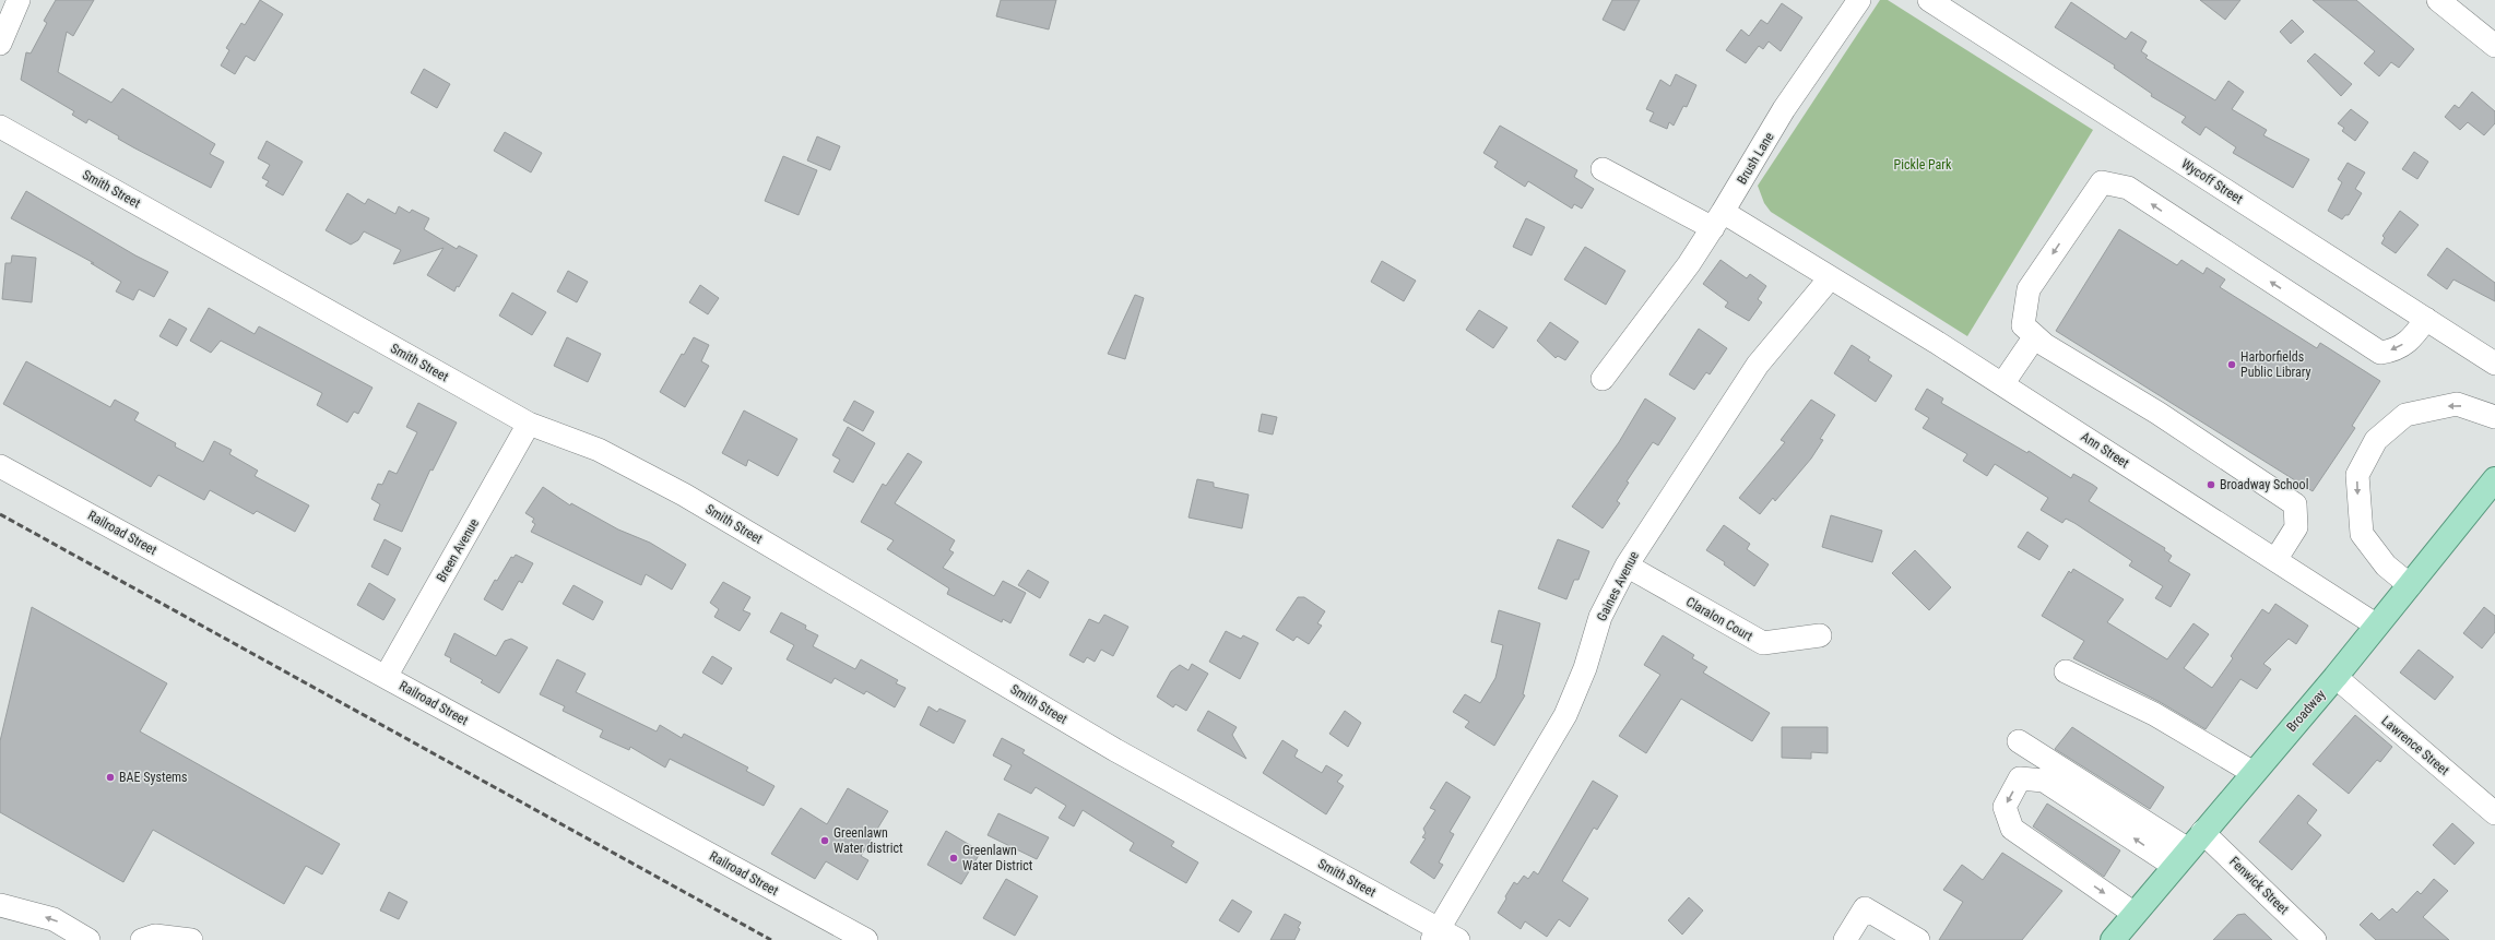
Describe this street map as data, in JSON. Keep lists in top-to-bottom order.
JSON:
{
  "streets": {
    "main road": ["Broadway"],
    "street": [
      "Brush Lane",
      "Wycoff Street",
      "Smith Street",
      "Ann Street",
      "Railroad Street",
      "Breen Avenue",
      "Gaines Avenue",
      "Claralon Court",
      "Lawrence Street",
      "Fenwick Street"
    ]
  },
  "crossings": [
    ["Smith Street", "Breen Avenue"],
    ["Smith Street", "Gaines Avenue"],
    ["Ann Street", "Gaines Avenue"],
    ["Ann Street", "Broadway"],
    ["Railroad Street", "Breen Avenue"],
    ["Gaines Avenue", "Claralon Court"],
    ["Broadway", "Lawrence Street"],
    ["Broadway", "Fenwick Street"]
  ],
  "parks": ["Pickle Park"],
  "places": [
    "Harborfields Public Library",
    "Broadway School",
    "BAE Systems",
    "Greenlawn Water district",
    "Greenlawn Water District"
  ]
}
